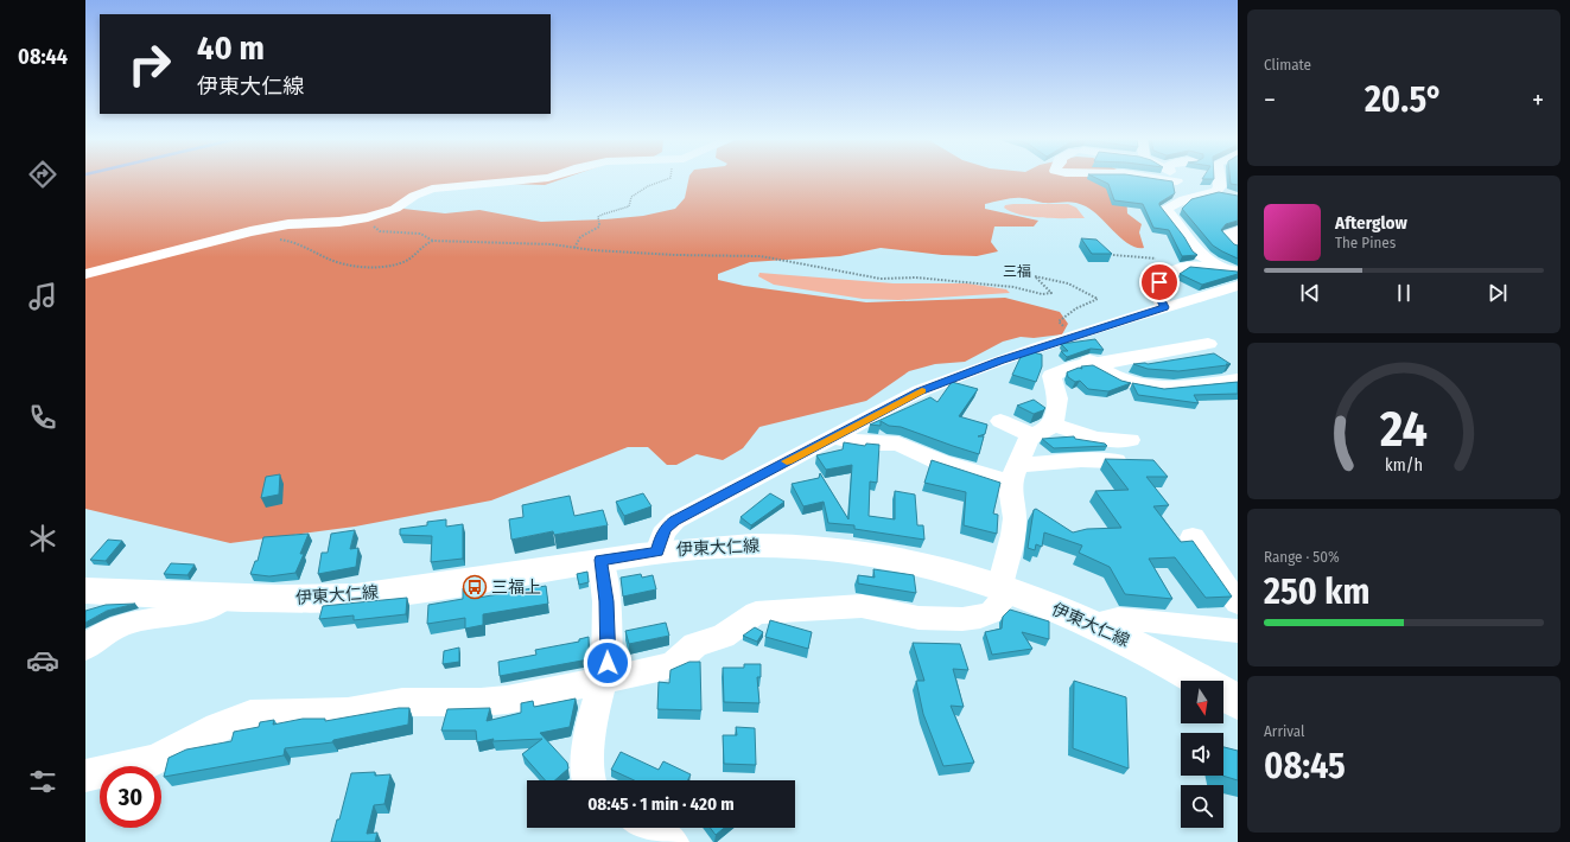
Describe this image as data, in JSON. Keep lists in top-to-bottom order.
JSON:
{
  "streets": {
    "main road": ["伊東大仁線"]
  },
  "districts": ["三福"],
  "places": {
    "bus stop": ["三福上"]
  },
  "north": "bottom",
  "page": {
    "tabs": "08:44",
    "tile": [
      "Climate",
      ["Range · 50%", "250 km"],
      ["Arrival", "08:45"]
    ],
    "turn": ["40 m", "伊東大仁線"],
    "heat": ["−", "20.5°", "+"],
    "song": ["Afterglow", "The Pines"],
    "limit": "30",
    "trip": "08:45 · 1 min · 420 m",
    "gauge": ["24", "km/h"]
  }
}
